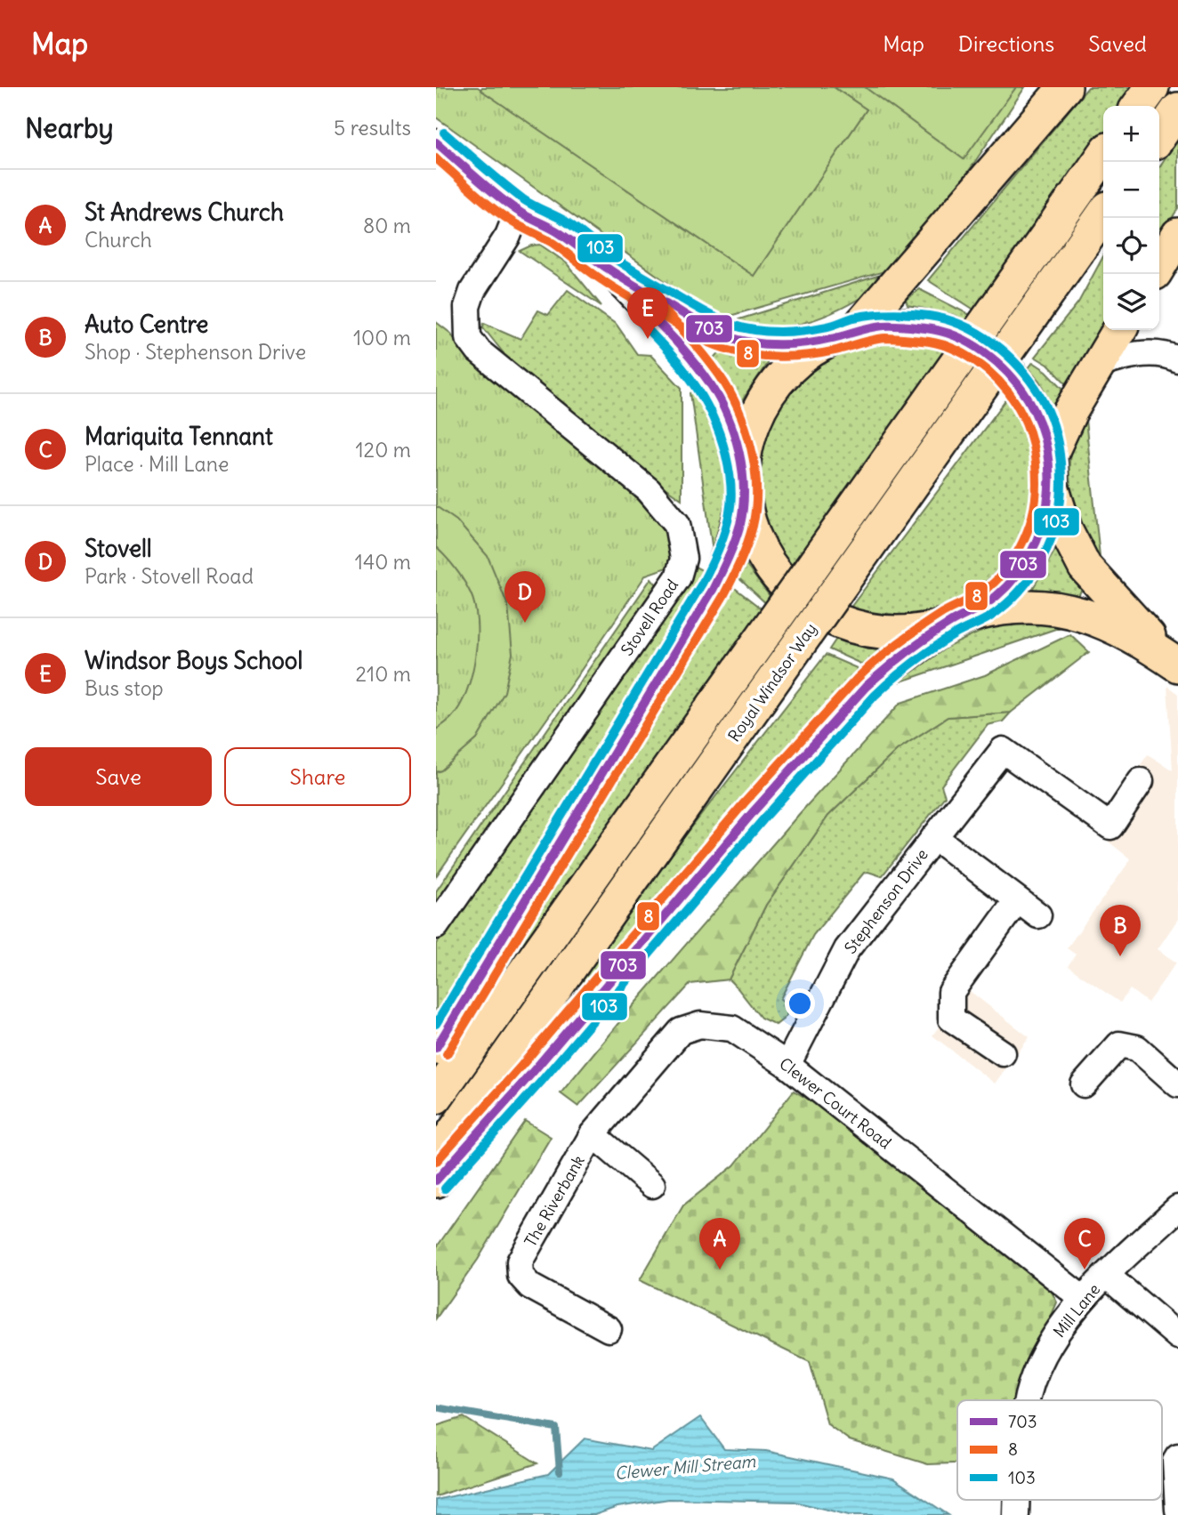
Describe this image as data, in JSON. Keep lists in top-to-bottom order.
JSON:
{
  "streets": {
    "main road": ["Royal Windsor Way"],
    "street": [
      "Stovell Road",
      "Stephenson Drive",
      "Clewer Court Road",
      "The Riverbank",
      "Mill Lane"
    ]
  },
  "crossings": [
    ["Stephenson Drive", "Clewer Court Road"],
    ["Clewer Court Road", "The Riverbank"],
    ["Clewer Court Road", "Mill Lane"]
  ],
  "water": ["Clewer Mill Stream"],
  "lines": ["transit line 103", "transit line 703", "transit line 8"],
  "legend": ["703", "8", "103"],
  "page": {
    "header": "Map",
    "nav": ["Map", "Directions", "Saved"],
    "heading": ["Nearby", "5 results"],
    "map_buttons": ["+", "−"],
    "list": [
      {
        "mark": "A",
        "name": "St Andrews Church",
        "note": "Church",
        "value": "80 m"
      },
      {
        "mark": "B",
        "name": "Auto Centre",
        "note": "Shop · Stephenson Drive",
        "value": "100 m"
      },
      {
        "mark": "C",
        "name": "Mariquita Tennant",
        "note": "Place · Mill Lane",
        "value": "120 m"
      },
      {
        "mark": "D",
        "name": "Stovell",
        "note": "Park · Stovell Road",
        "value": "140 m"
      },
      {
        "mark": "E",
        "name": "Windsor Boys School",
        "note": "Bus stop",
        "value": "210 m"
      }
    ],
    "pins": [
      "E",
      "D",
      "B",
      "A",
      "C"
    ],
    "buttons": ["Save", "Share"]
  }
}
